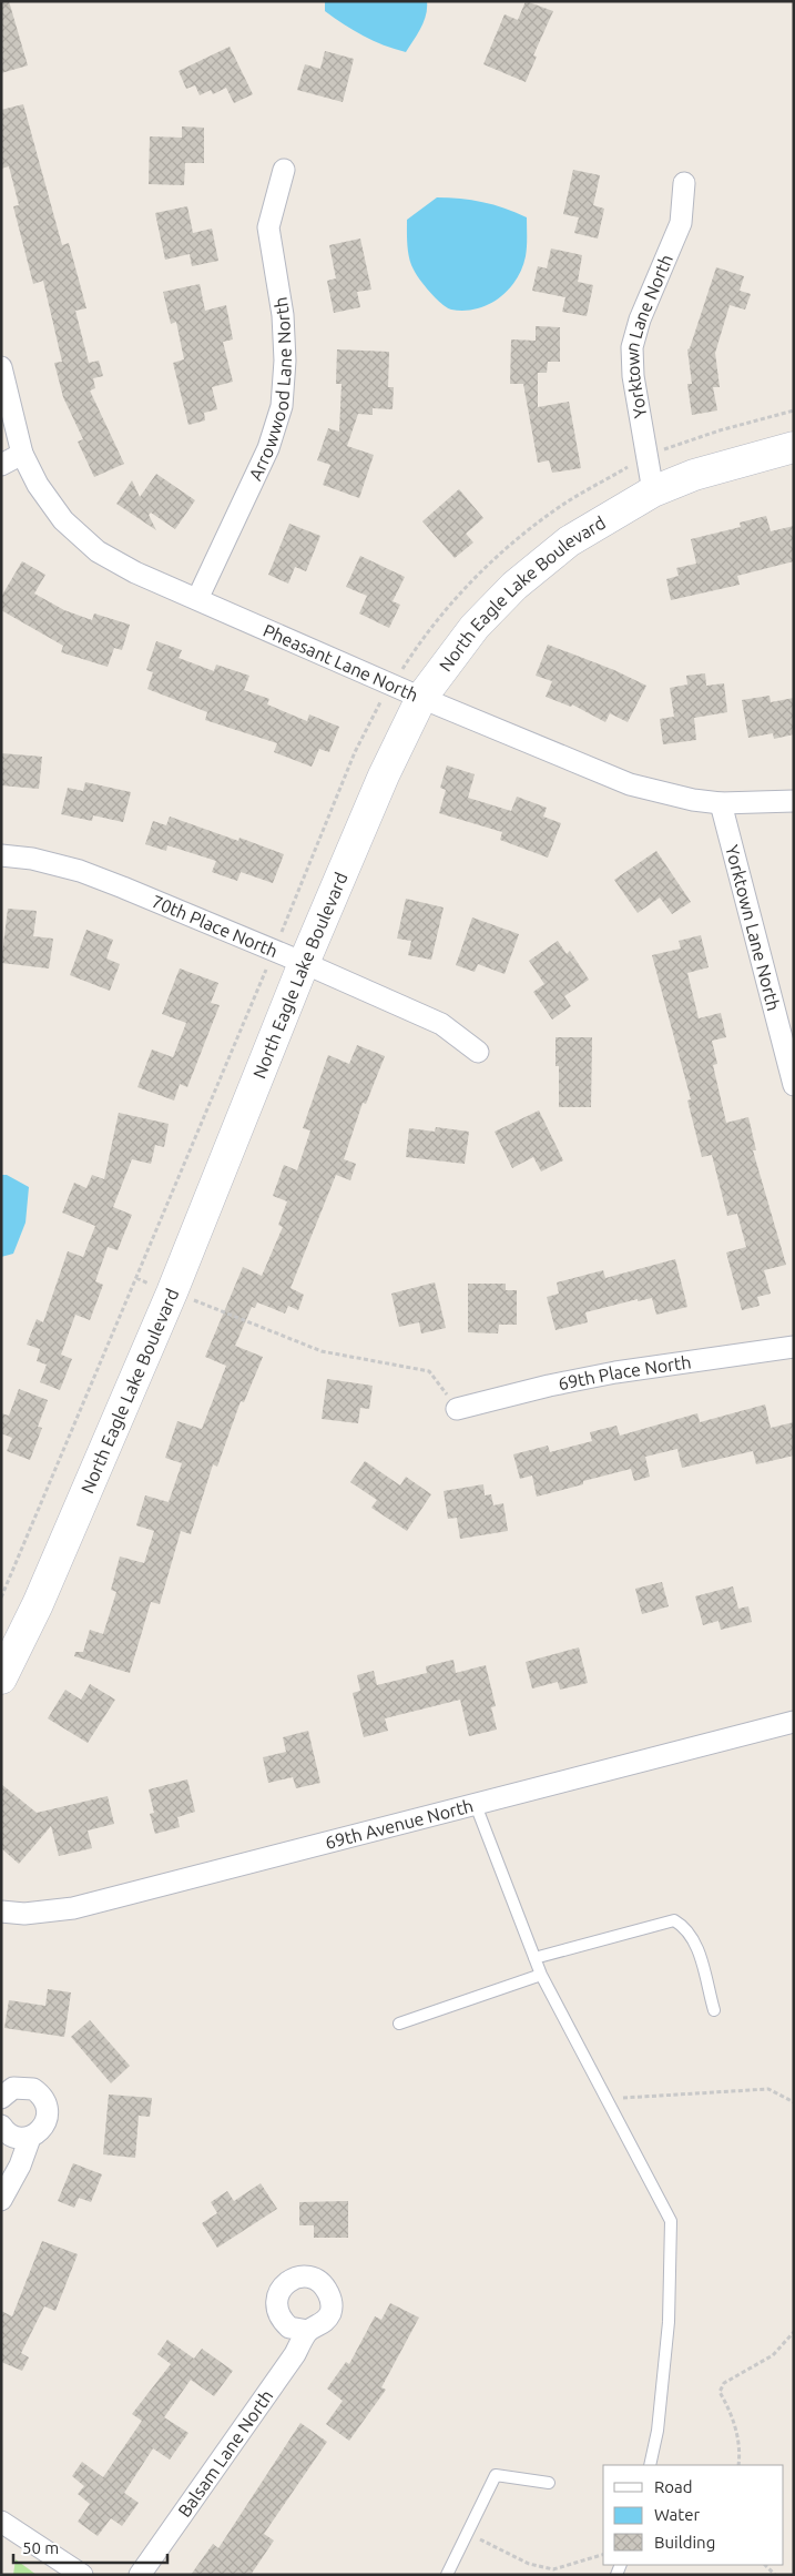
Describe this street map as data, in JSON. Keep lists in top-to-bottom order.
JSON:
{
  "streets": {
    "street": [
      "Yorktown Lane North",
      "Arrowwood Lane North",
      "North Eagle Lake Boulevard",
      "Pheasant Lane North",
      "70th Place North",
      "69th Place North",
      "69th Avenue North",
      "Balsam Lane North"
    ]
  },
  "crossings": [
    ["Yorktown Lane North", "North Eagle Lake Boulevard"],
    ["Yorktown Lane North", "Pheasant Lane North"],
    ["Arrowwood Lane North", "Pheasant Lane North"],
    ["North Eagle Lake Boulevard", "Pheasant Lane North"],
    ["North Eagle Lake Boulevard", "70th Place North"]
  ],
  "legend": ["Road", "Water", "Building"],
  "scale_bar": "50 m"
}
